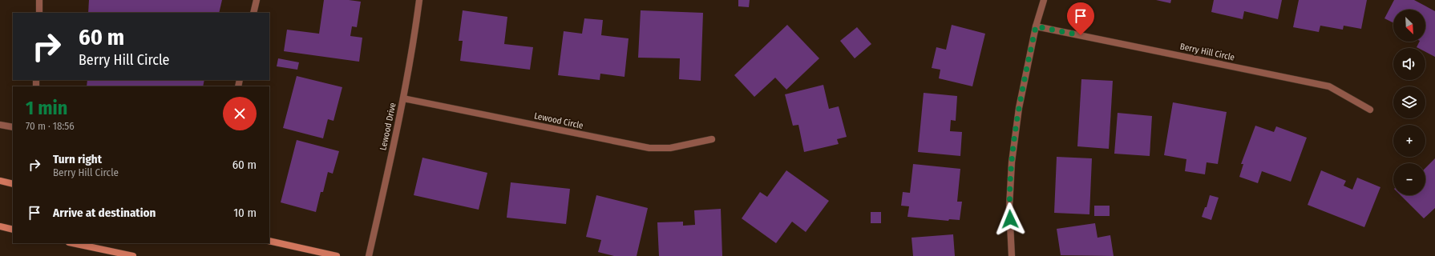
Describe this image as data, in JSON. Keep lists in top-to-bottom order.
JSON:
{
  "streets": {
    "street": ["Berry Hill Circle", "Lewood Circle", "Lewood Drive"]
  },
  "crossings": [
    ["Lewood Circle", "Lewood Drive"]
  ],
  "north": "bottom right",
  "page": {
    "map_buttons": ["+", "−"],
    "turn": ["60 m", "Berry Hill Circle"],
    "heading": ["1 min", "70 m · 18:56"],
    "list": [
      {
        "name": "Turn right",
        "note": "Berry Hill Circle",
        "value": "60 m"
      },
      {
        "name": "Arrive at destination",
        "value": "10 m"
      }
    ]
  }
}
